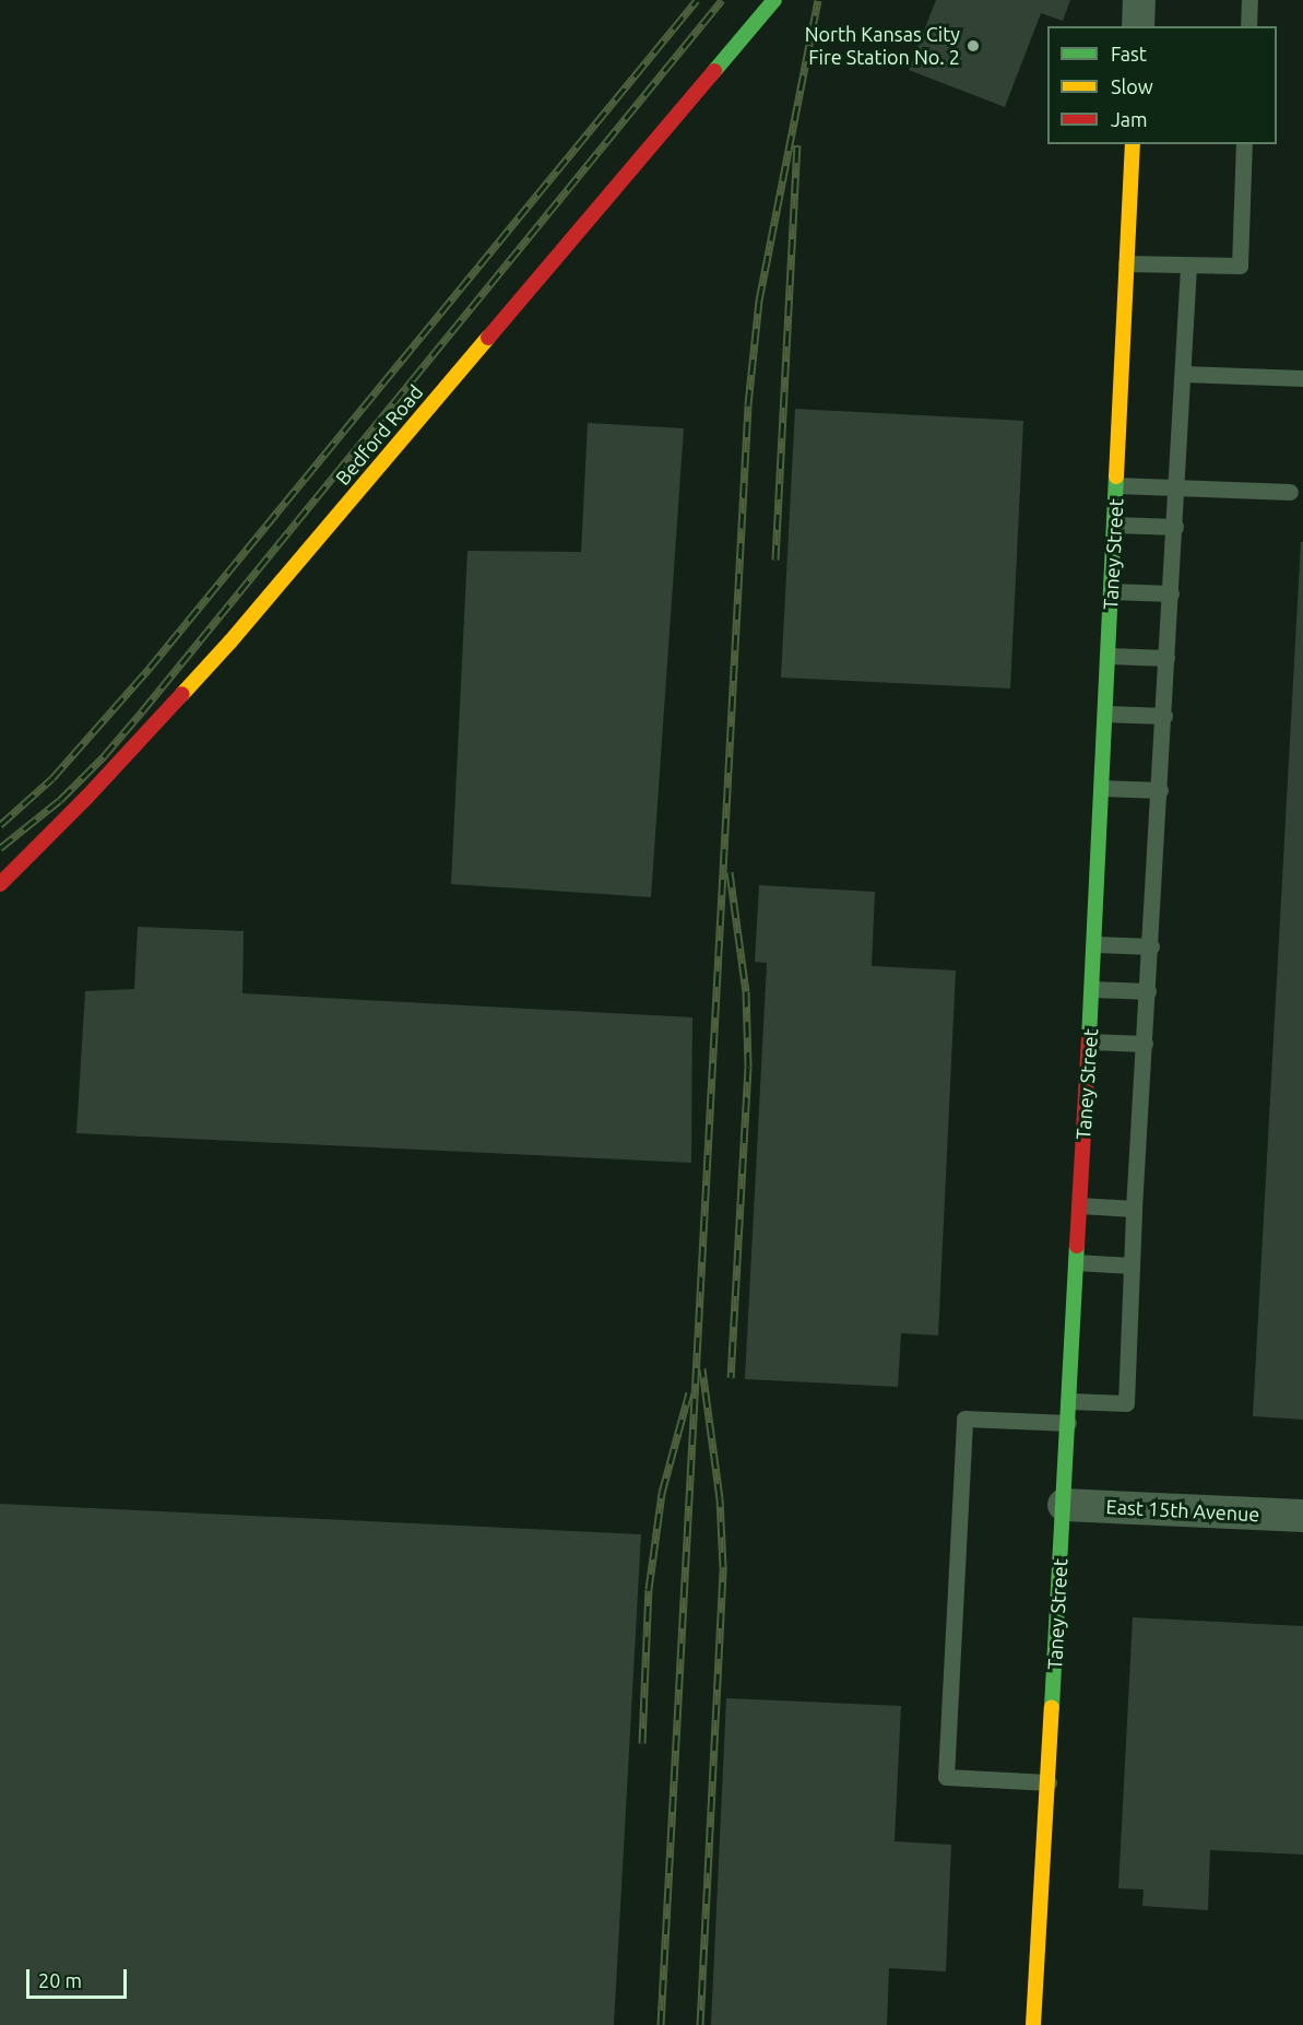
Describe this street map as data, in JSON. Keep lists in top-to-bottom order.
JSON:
{
  "streets": {
    "street": ["Bedford Road", "Taney Street", "East 15th Avenue"]
  },
  "crossings": [
    ["Taney Street", "East 15th Avenue"]
  ],
  "places": ["North Kansas City Fire Station No. 2"],
  "legend": ["Fast", "Slow", "Jam"],
  "scale_bar": "20 m"
}
